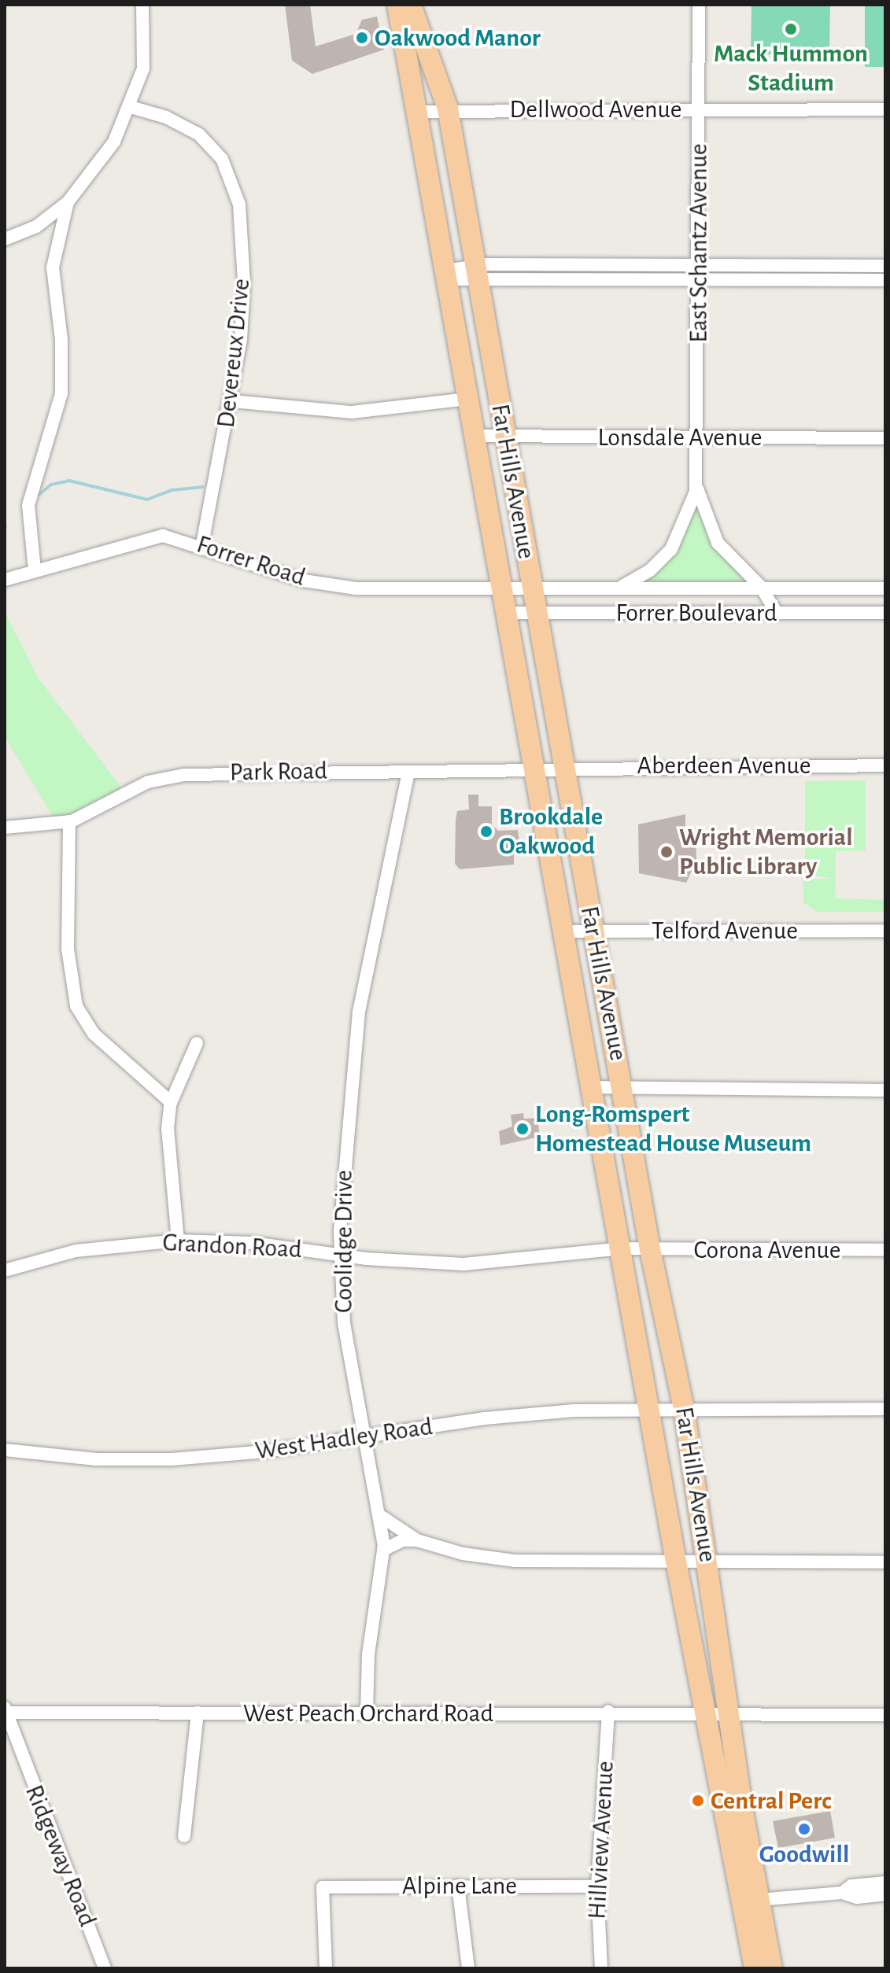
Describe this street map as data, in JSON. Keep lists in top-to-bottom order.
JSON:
{
  "streets": {
    "main road": ["Far Hills Avenue"],
    "street": [
      "Dellwood Avenue",
      "East Schantz Avenue",
      "Devereux Drive",
      "Lonsdale Avenue",
      "Forrer Road",
      "Forrer Boulevard",
      "Aberdeen Avenue",
      "Park Road",
      "Telford Avenue",
      "Coolidge Drive",
      "Grandon Road",
      "Corona Avenue",
      "West Hadley Road",
      "West Peach Orchard Road",
      "Hillview Avenue",
      "Ridgeway Road",
      "Alpine Lane"
    ]
  },
  "crossings": [
    ["Dellwood Avenue", "East Schantz Avenue"],
    ["Dellwood Avenue", "Far Hills Avenue"],
    ["East Schantz Avenue", "Lonsdale Avenue"],
    ["East Schantz Avenue", "Forrer Boulevard"],
    ["Devereux Drive", "Forrer Road"],
    ["Lonsdale Avenue", "Far Hills Avenue"],
    ["Far Hills Avenue", "Forrer Road"],
    ["Far Hills Avenue", "Forrer Boulevard"],
    ["Far Hills Avenue", "Aberdeen Avenue"],
    ["Far Hills Avenue", "Park Road"],
    ["Far Hills Avenue", "Telford Avenue"],
    ["Far Hills Avenue", "Grandon Road"],
    ["Far Hills Avenue", "Corona Avenue"],
    ["Far Hills Avenue", "West Hadley Road"],
    ["Far Hills Avenue", "West Peach Orchard Road"],
    ["Forrer Road", "Forrer Boulevard"],
    ["Aberdeen Avenue", "Park Road"],
    ["Park Road", "Coolidge Drive"],
    ["Coolidge Drive", "Grandon Road"],
    ["Coolidge Drive", "West Hadley Road"],
    ["Coolidge Drive", "West Peach Orchard Road"],
    ["Grandon Road", "Corona Avenue"],
    ["West Peach Orchard Road", "Hillview Avenue"],
    ["West Peach Orchard Road", "Ridgeway Road"],
    ["Hillview Avenue", "Alpine Lane"]
  ],
  "places": [
    "Mack Hummon Stadium",
    "Oakwood Manor",
    "Brookdale Oakwood",
    "Wright Memorial Public Library",
    "Long-Romspert Homestead House Museum",
    "Central Perc",
    "Goodwill"
  ]
}
